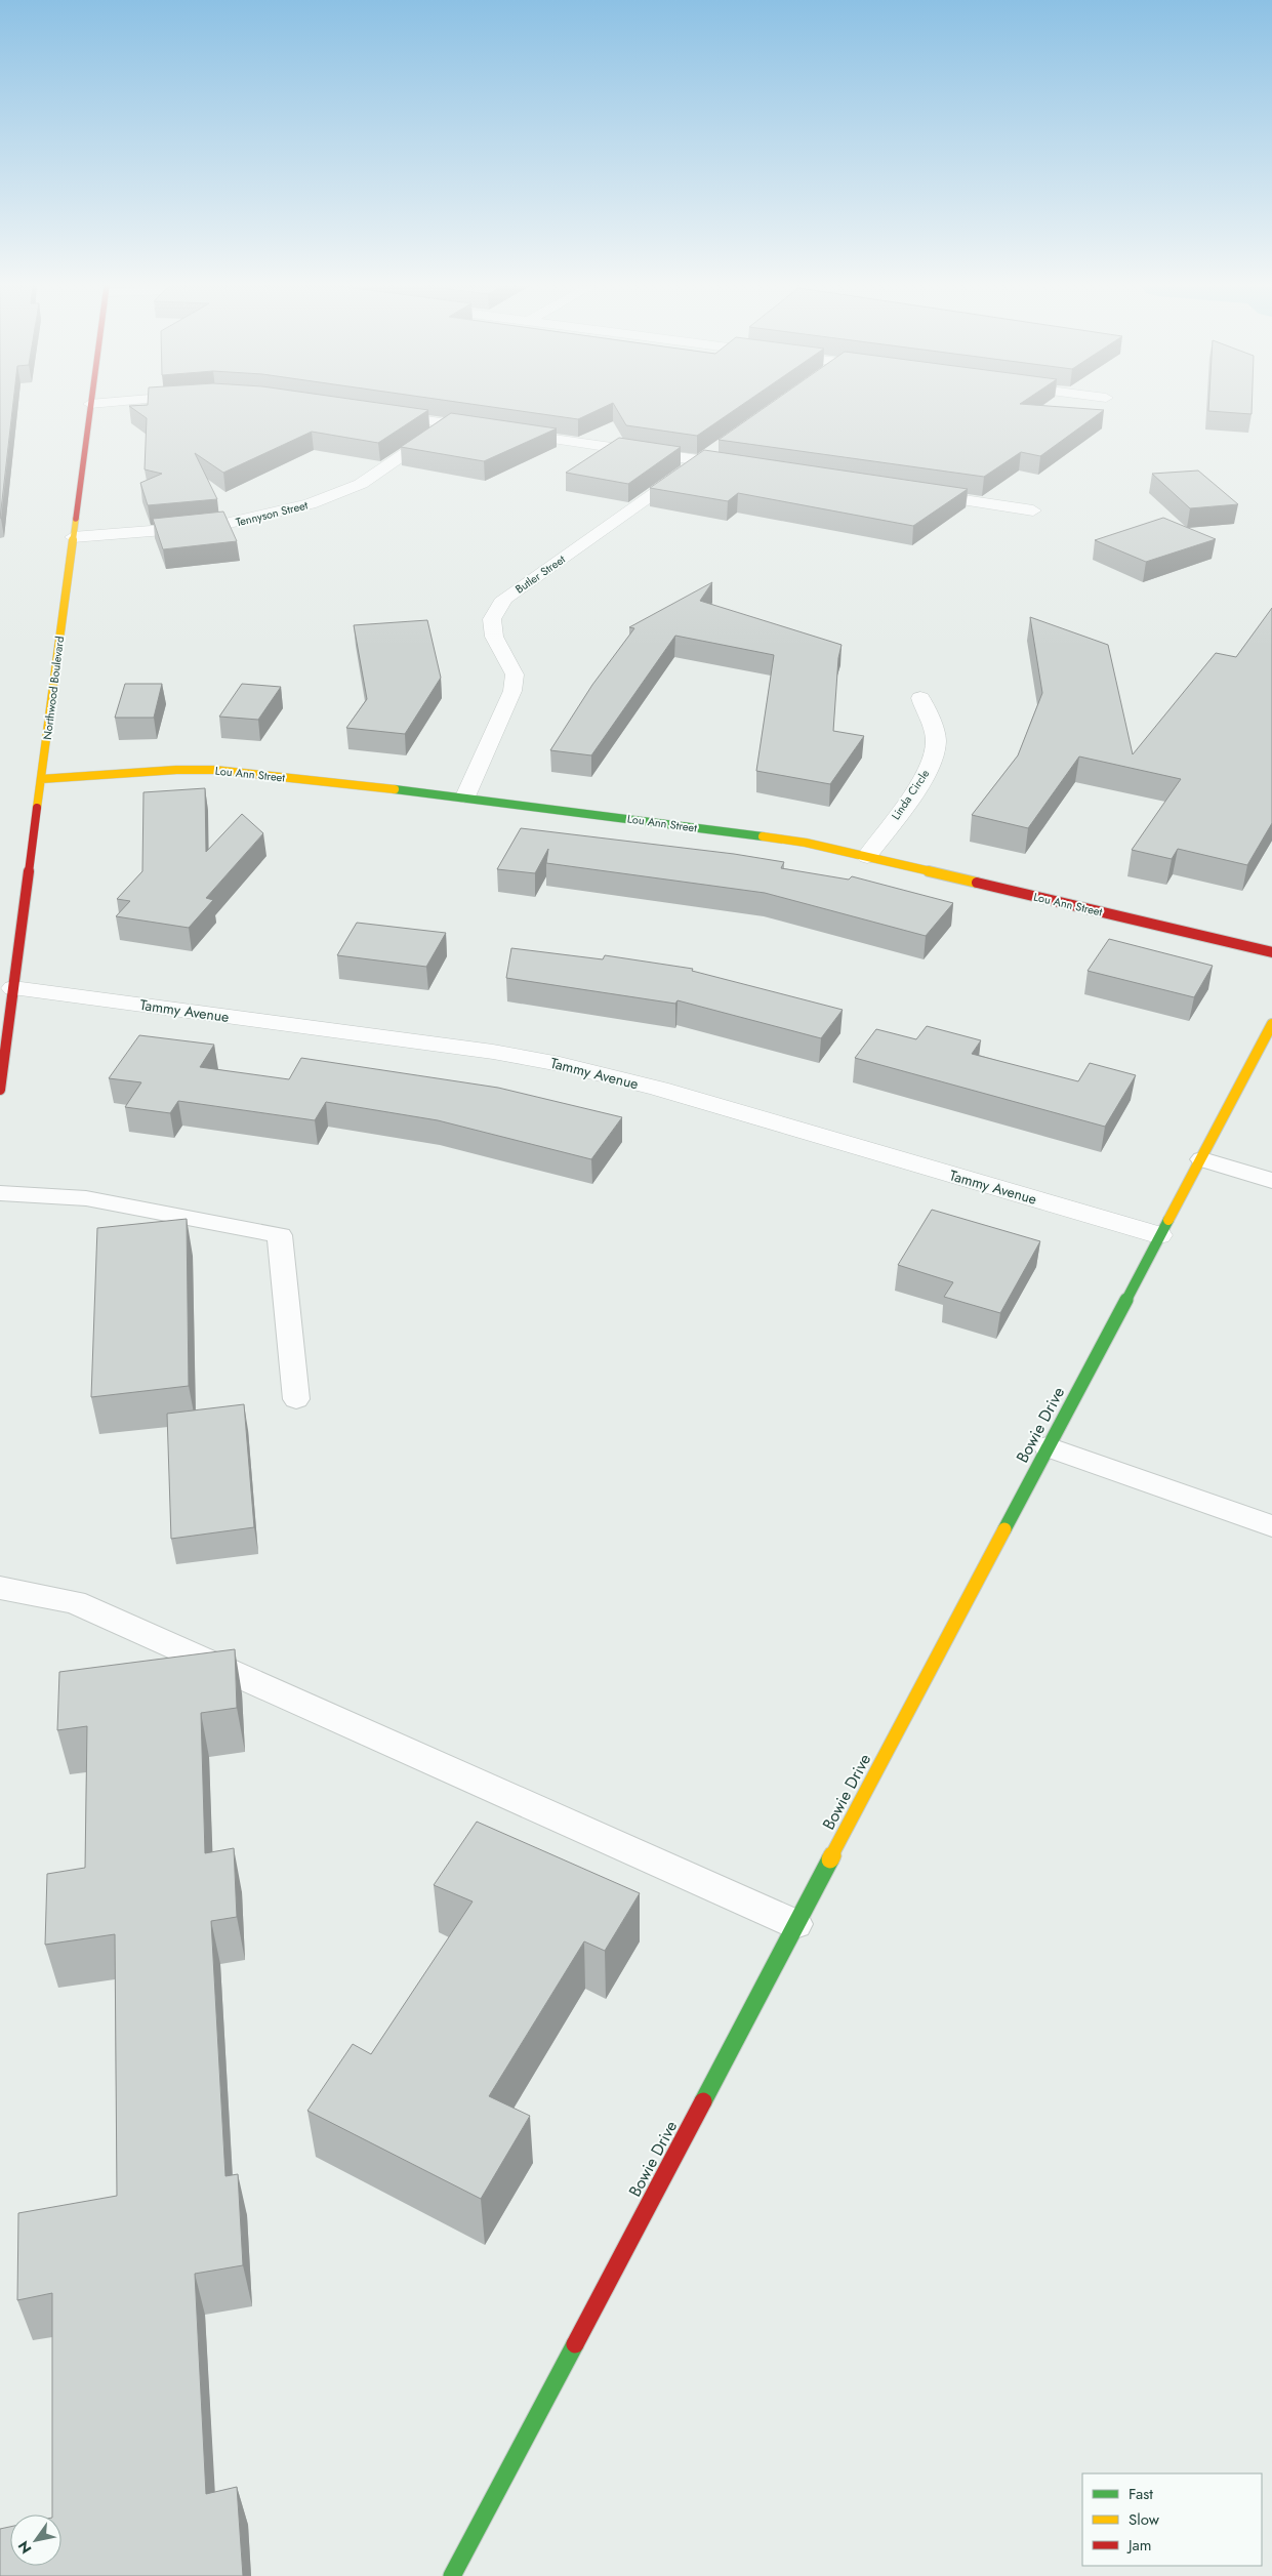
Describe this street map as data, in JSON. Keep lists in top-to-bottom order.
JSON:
{
  "streets": {
    "street": [
      "Tennyson Street",
      "Butler Street",
      "Northwood Boulevard",
      "Lou Ann Street",
      "Linda Circle",
      "Tammy Avenue",
      "Bowie Drive"
    ]
  },
  "crossings": [
    ["Tennyson Street", "Northwood Boulevard"],
    ["Butler Street", "Lou Ann Street"],
    ["Northwood Boulevard", "Lou Ann Street"],
    ["Northwood Boulevard", "Tammy Avenue"],
    ["Lou Ann Street", "Linda Circle"],
    ["Tammy Avenue", "Bowie Drive"]
  ],
  "legend": ["Fast", "Slow", "Jam"],
  "north": "bottom left"
}
